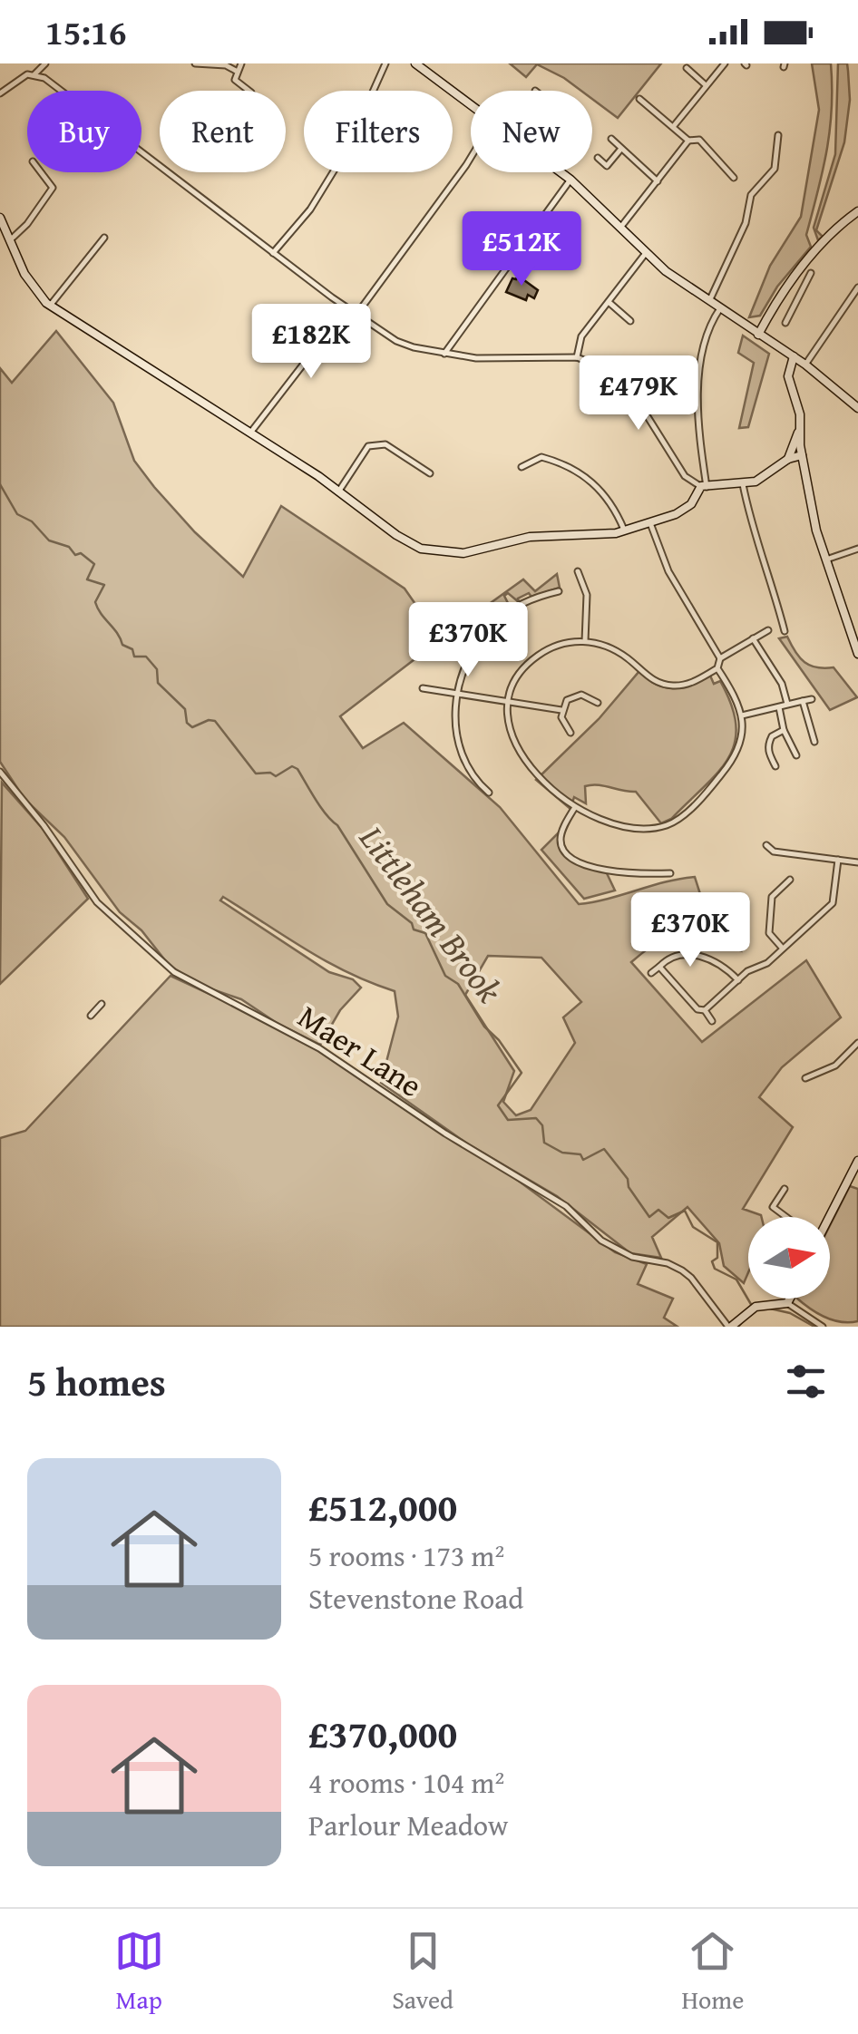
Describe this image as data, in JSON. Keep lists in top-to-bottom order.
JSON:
{
  "streets": {
    "street": ["Maer Lane"]
  },
  "water": ["Littleham Brook"],
  "north": "right",
  "page": {
    "status": "15:16",
    "chip": [
      "Buy",
      "Rent",
      "Filters",
      "New"
    ],
    "price": [
      "£512K",
      "£182K",
      "£479K",
      "£370K",
      "£370K"
    ],
    "heading": "5 homes",
    "list": [
      {
        "name": "£512,000",
        "note": "5 rooms · 173 m² · Stevenstone Road"
      },
      {
        "name": "£370,000",
        "note": "4 rooms · 104 m² · Parlour Meadow"
      }
    ],
    "tabs": ["Map", "Saved", "Home"]
  }
}
